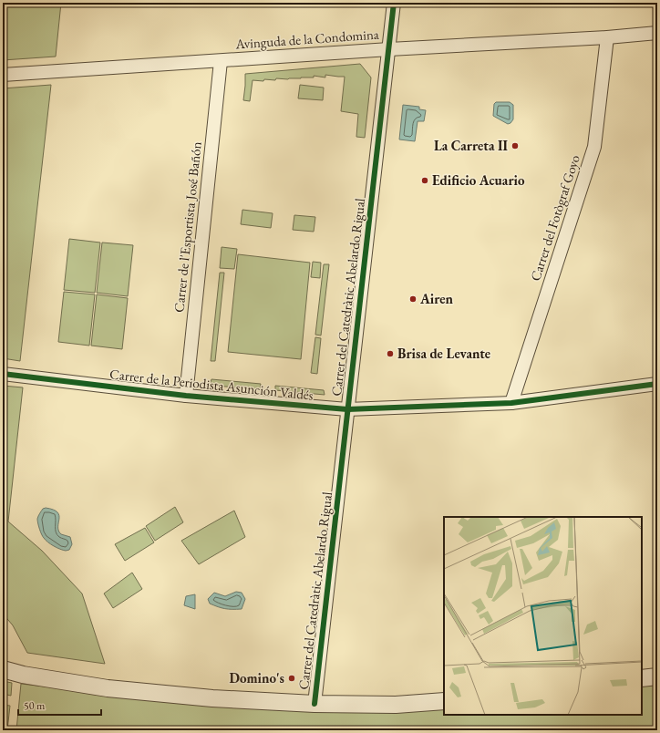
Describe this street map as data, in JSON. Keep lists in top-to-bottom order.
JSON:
{
  "streets": {
    "street": [
      "Avinguda de la Condomina",
      "Carrer del Fotògraf Goyo",
      "Carrer de l'Esportista José Bañón",
      "Carrer del Catedràtic Abelardo Rigual",
      "Carrer de la Periodista Asunción Valdés"
    ]
  },
  "crossings": [
    ["Avinguda de la Condomina", "Carrer del Fotògraf Goyo"],
    ["Avinguda de la Condomina", "Carrer de l'Esportista José Bañón"],
    ["Avinguda de la Condomina", "Carrer del Catedràtic Abelardo Rigual"],
    ["Carrer del Fotògraf Goyo", "Carrer de la Periodista Asunción Valdés"],
    ["Carrer de l'Esportista José Bañón", "Carrer de la Periodista Asunción Valdés"],
    ["Carrer del Catedràtic Abelardo Rigual", "Carrer de la Periodista Asunción Valdés"]
  ],
  "places": [
    "La Carreta II",
    "Edificio Acuario",
    "Airen",
    "Brisa de Levante",
    "Domino's"
  ],
  "scale_bar": "50 m"
}
